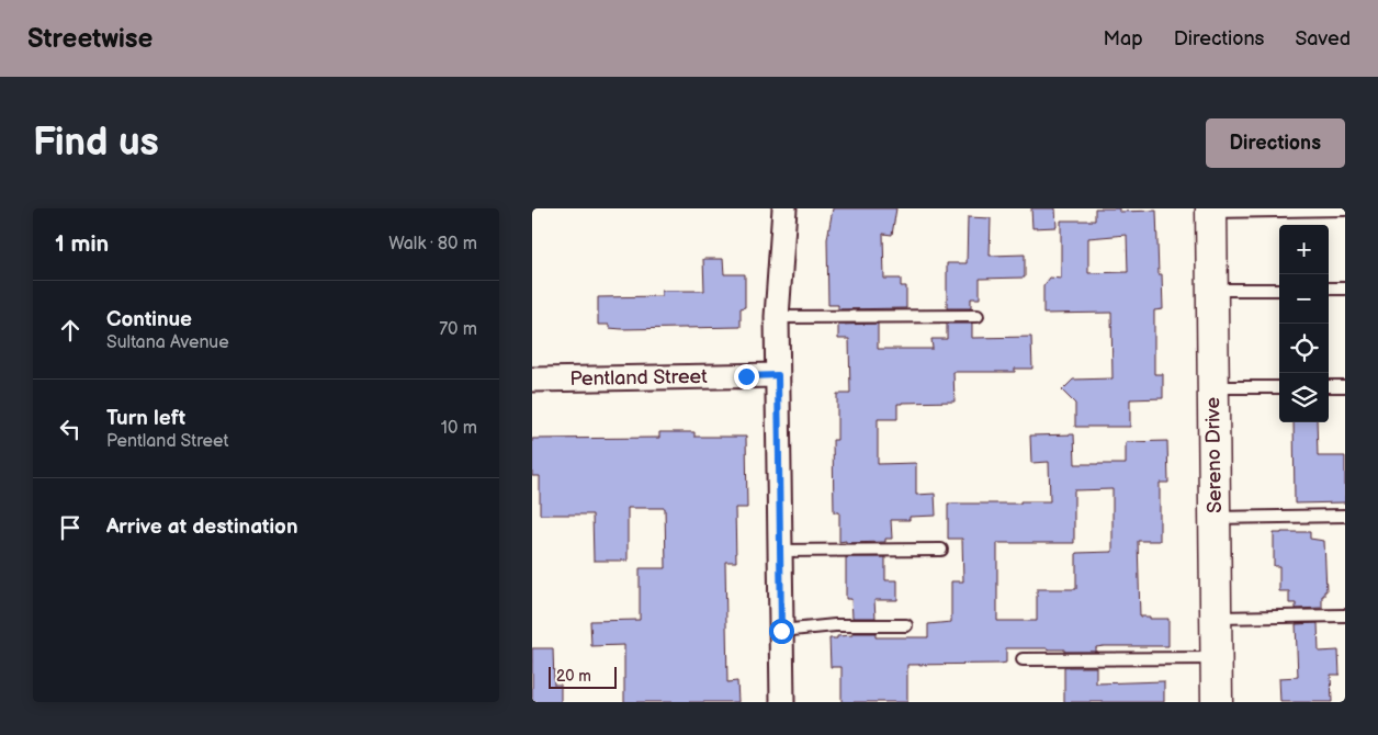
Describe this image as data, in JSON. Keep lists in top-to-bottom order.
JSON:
{
  "streets": {
    "street": ["Pentland Street", "Sereno Drive"]
  },
  "scale_bar": "20 m",
  "page": {
    "header": "Streetwise",
    "nav": ["Map", "Directions", "Saved"],
    "buttons": "Directions",
    "title": "Find us",
    "heading": ["1 min", "Walk · 80 m"],
    "map_buttons": ["+", "−"],
    "list": [
      ["Continue", "Sultana Avenue", "70 m"],
      ["Turn left", "Pentland Street", "10 m"],
      "Arrive at destination"
    ],
    "scale": "20 m"
  }
}
